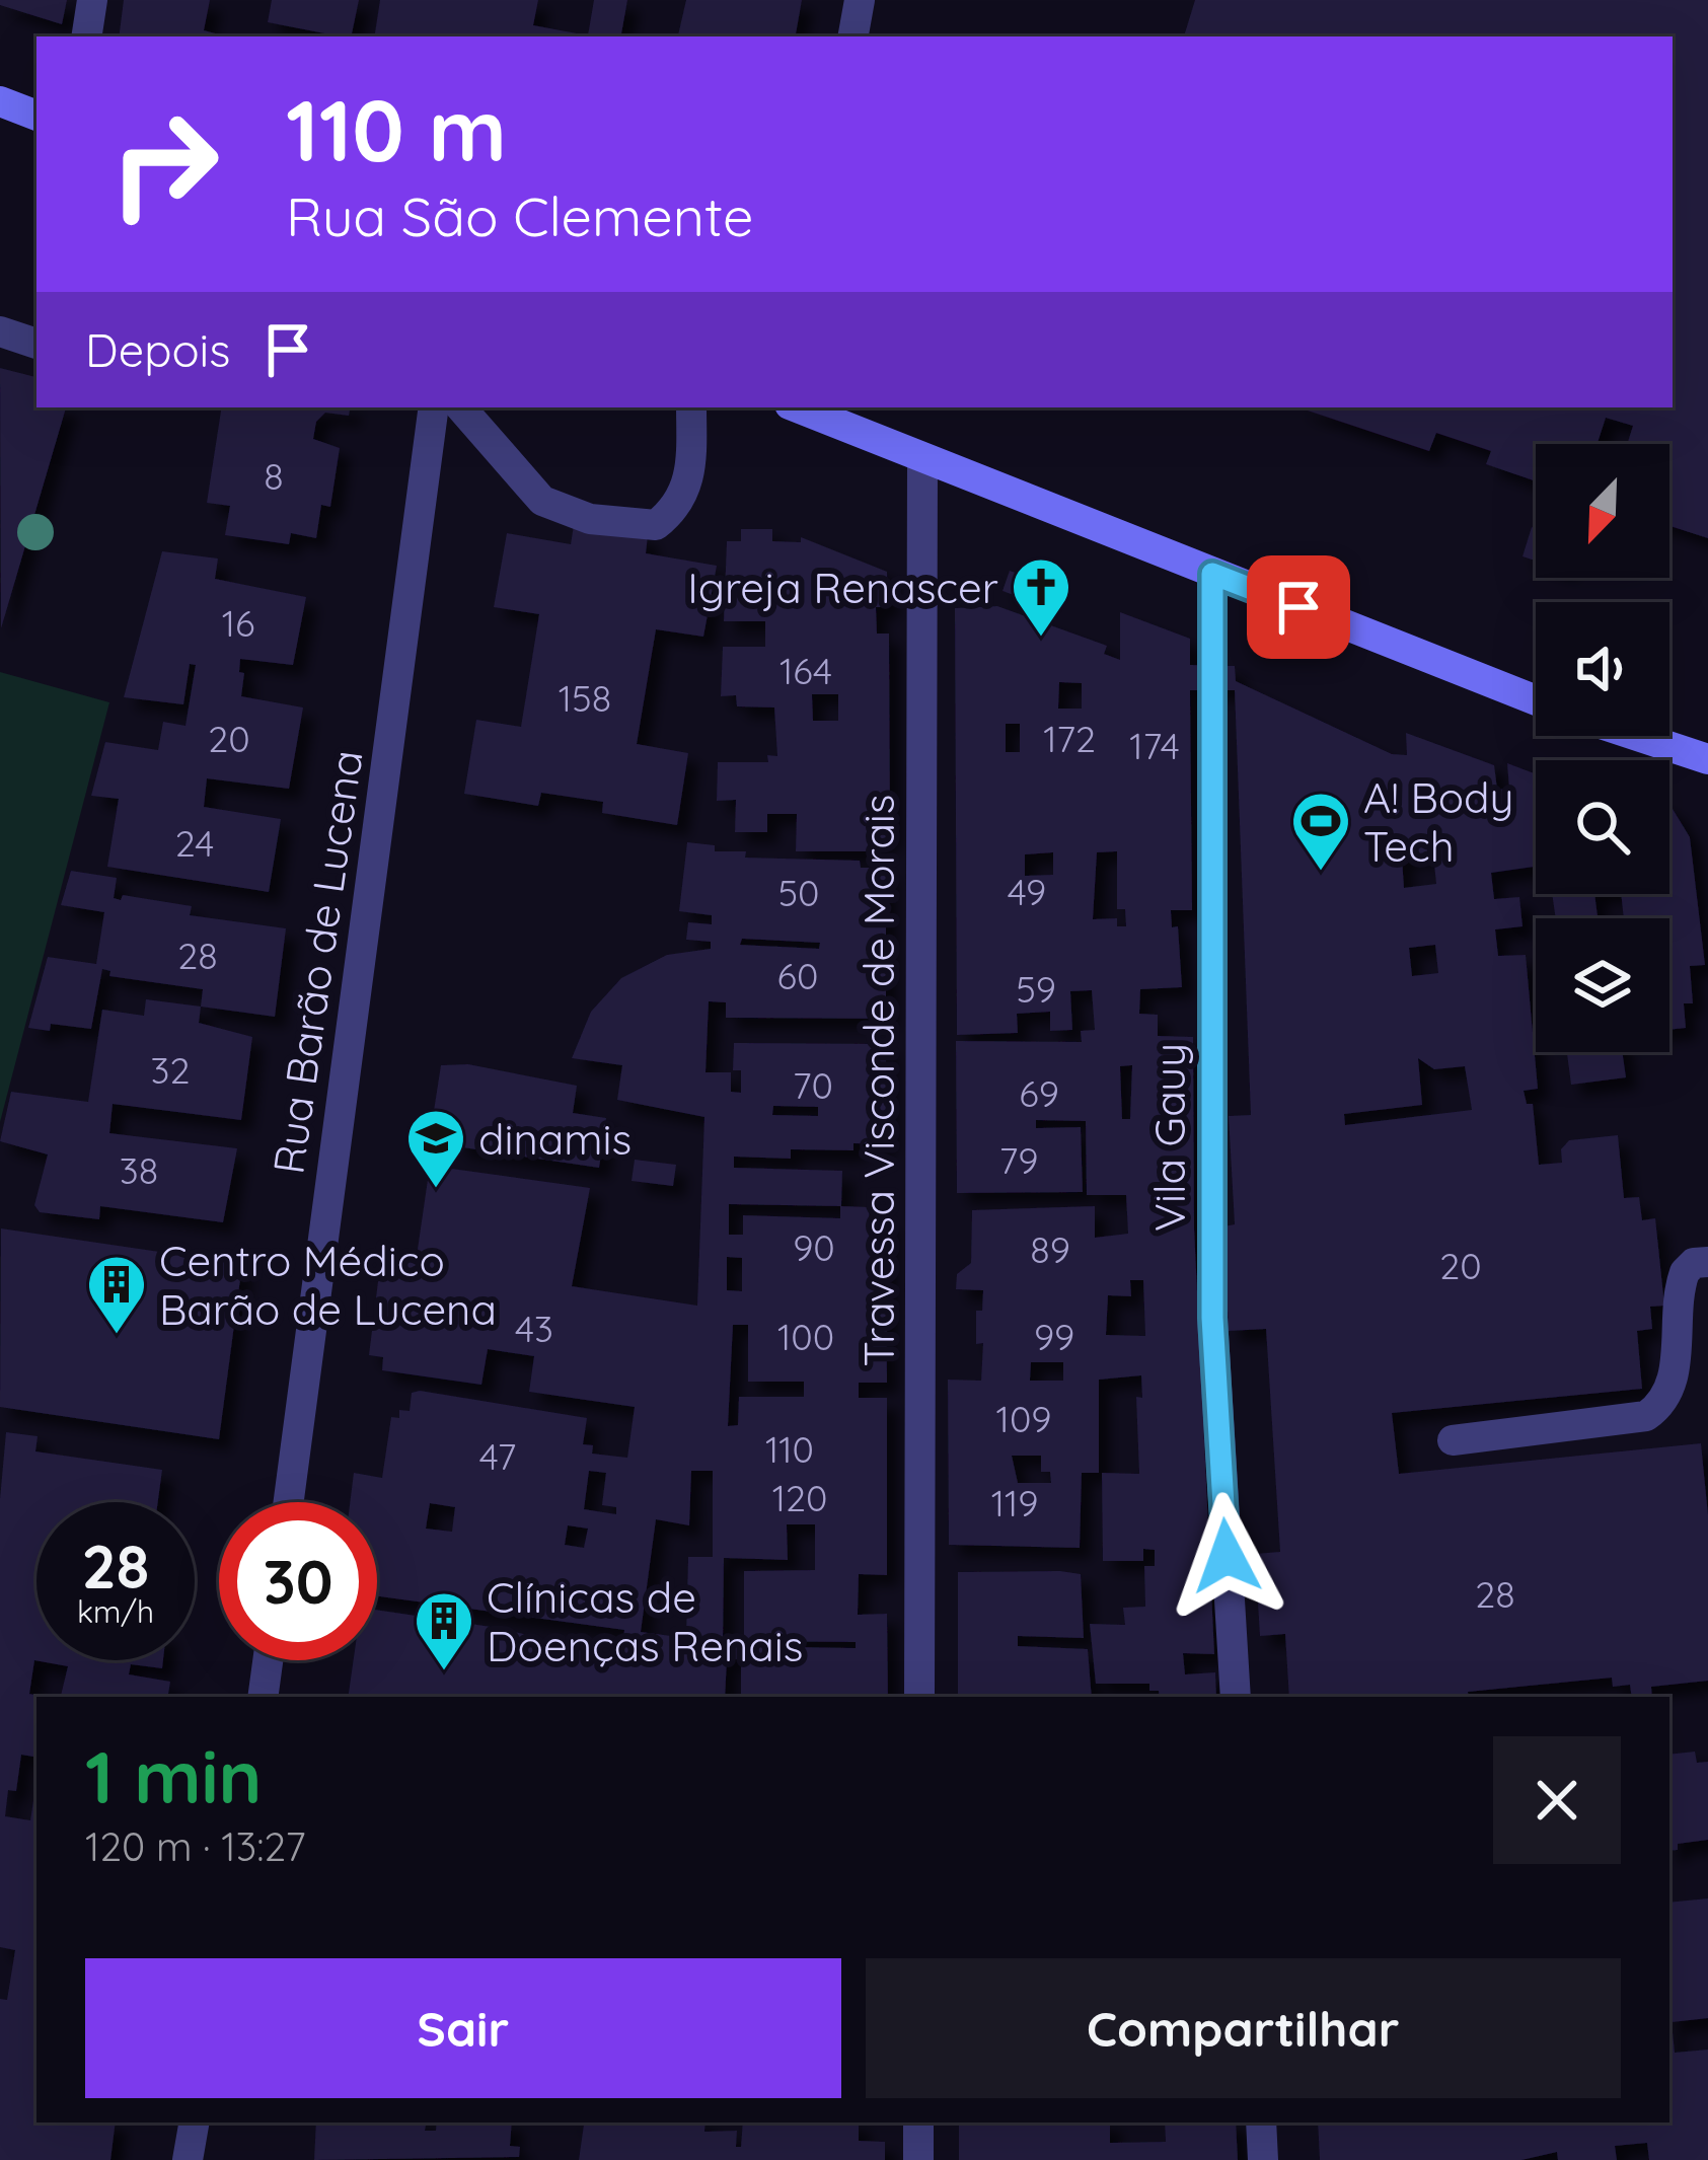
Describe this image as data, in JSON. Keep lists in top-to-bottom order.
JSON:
{
  "streets": {
    "street": ["Rua Barão de Lucena", "Travessa Visconde de Morais", "Vila Gauy"]
  },
  "places": {
    "church": ["Igreja Renascer"],
    "sports": ["A! Body Tech"],
    "school or university": ["dinamis"],
    "building": ["Centro Médico Barão de Lucena", "Clínicas de Doenças Renais"]
  },
  "house_numbers": [
    "8",
    "16",
    "164",
    "158",
    "20",
    "172",
    "174",
    "24",
    "49",
    "50",
    "28",
    "60",
    "59",
    "32",
    "70",
    "69",
    "79",
    "38",
    "90",
    "89",
    "20",
    "43",
    "100",
    "99",
    "109",
    "110",
    "47",
    "120",
    "119",
    "28"
  ],
  "north": "bottom left",
  "page": {
    "turn": ["110 m", "Rua São Clemente"],
    "then": "Depois",
    "speed": "28 km/h",
    "limit": "30",
    "heading": ["1 min", "120 m · 13:27"],
    "buttons": ["Sair", "Compartilhar"]
  }
}
